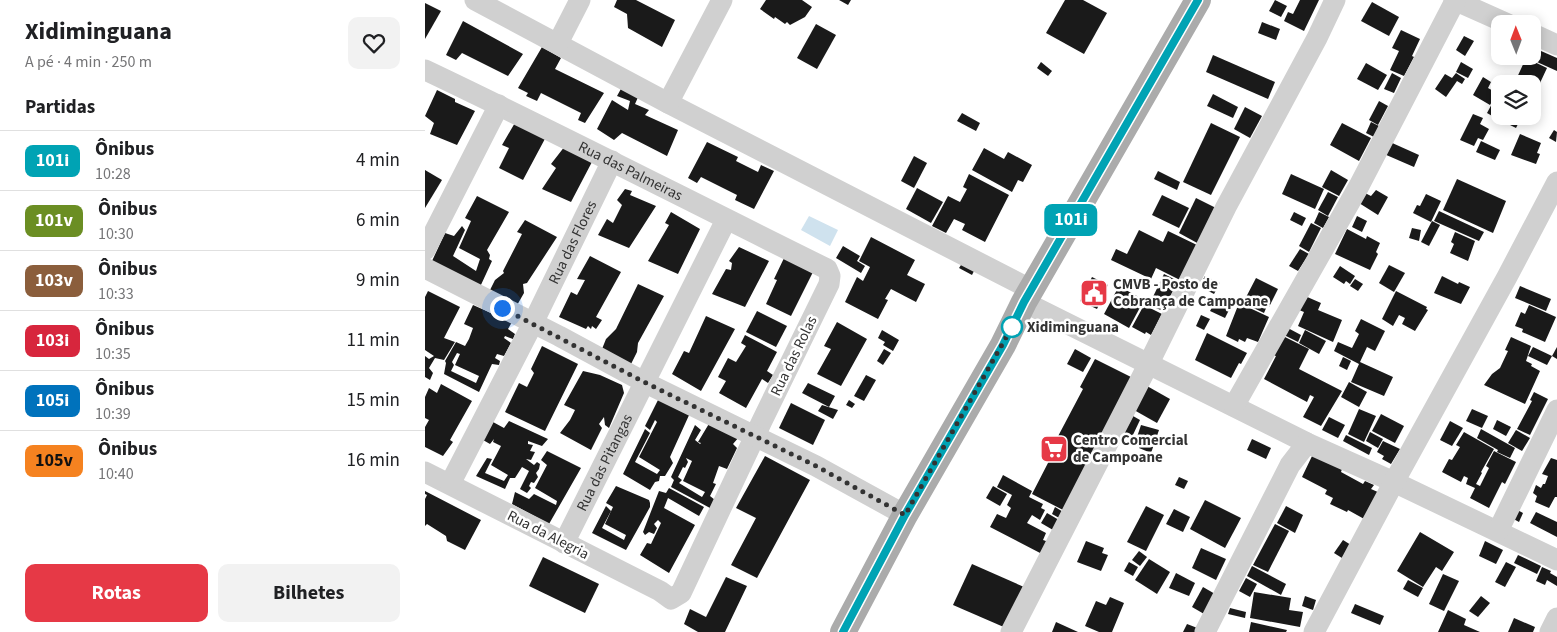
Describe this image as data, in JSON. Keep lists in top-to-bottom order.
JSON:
{
  "streets": {
    "street": [
      "Rua das Palmeiras",
      "Rua das Flores",
      "Rua das Rolas",
      "Rua das Pitangas",
      "Rua da Alegria"
    ]
  },
  "crossings": [
    ["Rua das Palmeiras", "Rua das Flores"],
    ["Rua das Palmeiras", "Rua das Rolas"],
    ["Rua das Palmeiras", "Rua das Pitangas"],
    ["Rua das Flores", "Rua da Alegria"],
    ["Rua das Rolas", "Rua da Alegria"],
    ["Rua das Pitangas", "Rua da Alegria"]
  ],
  "places": {
    "public building": ["CMVB - Posto de Cobrança de Campoane"],
    "other": ["Xidiminguana"],
    "supermarket": ["Centro Comercial de Campoane"]
  },
  "lines": ["bus line 101i"],
  "north": "top",
  "page": {
    "heading": [
      ["Xidiminguana", "A pé · 4 min · 250 m"],
      "Partidas"
    ],
    "on_map": "101i",
    "list": [
      {
        "mark": "101i",
        "name": "Ônibus",
        "note": "10:28",
        "value": "4 min"
      },
      {
        "mark": "101v",
        "name": "Ônibus",
        "note": "10:30",
        "value": "6 min"
      },
      {
        "mark": "103v",
        "name": "Ônibus",
        "note": "10:33",
        "value": "9 min"
      },
      {
        "mark": "103i",
        "name": "Ônibus",
        "note": "10:35",
        "value": "11 min"
      },
      {
        "mark": "105i",
        "name": "Ônibus",
        "note": "10:39",
        "value": "15 min"
      },
      {
        "mark": "105v",
        "name": "Ônibus",
        "note": "10:40",
        "value": "16 min"
      }
    ],
    "buttons": ["Rotas", "Bilhetes"]
  }
}
